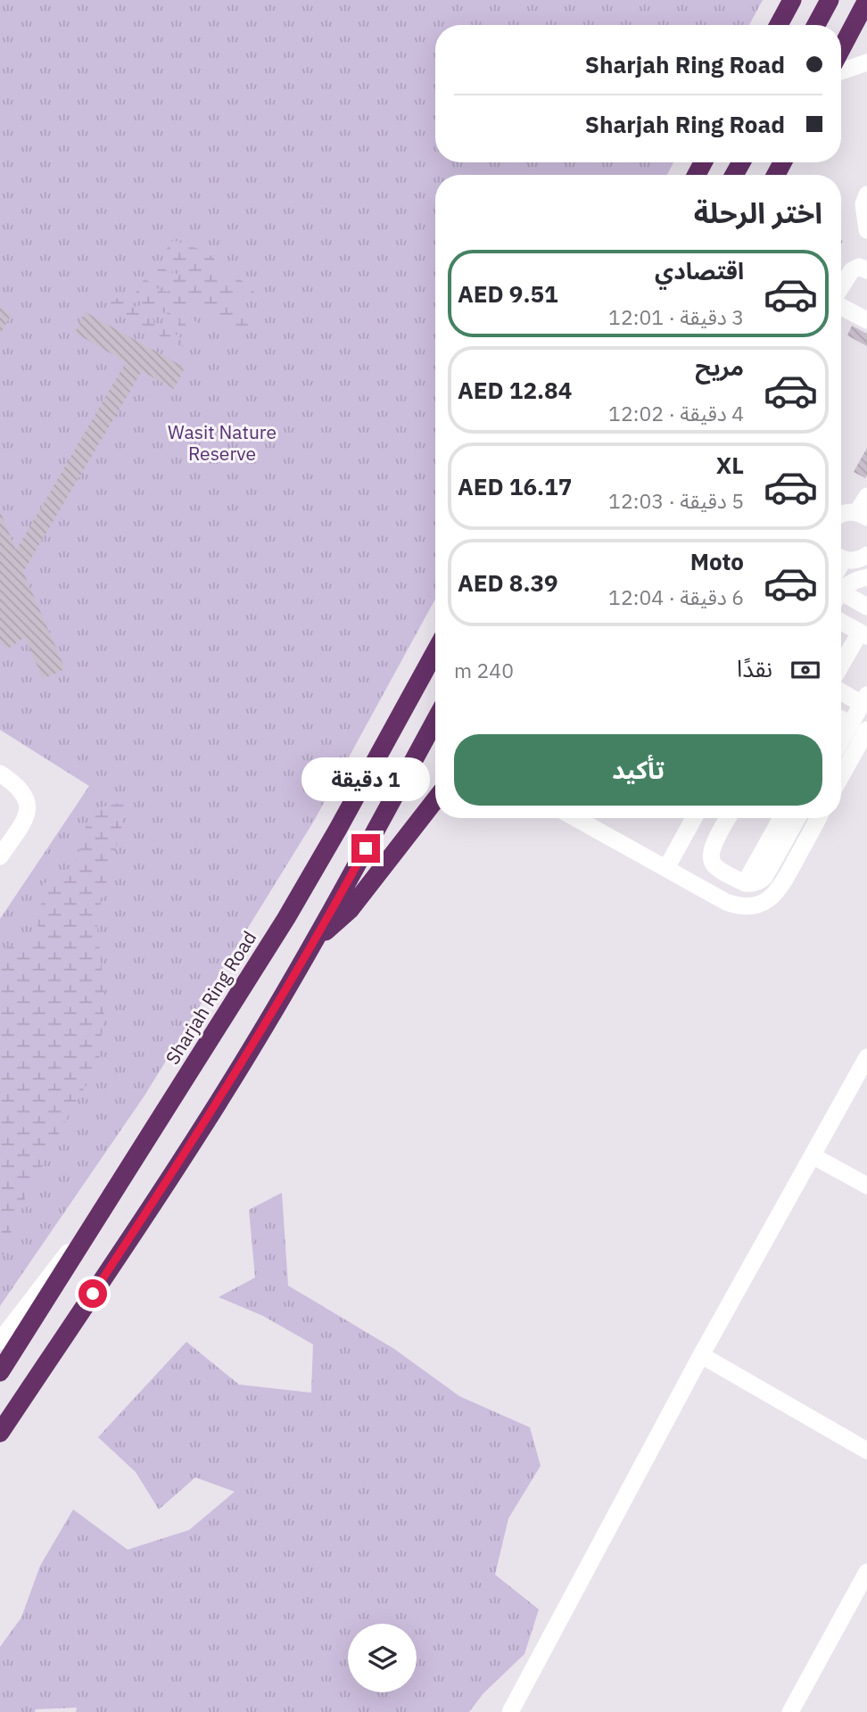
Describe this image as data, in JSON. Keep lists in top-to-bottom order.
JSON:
{
  "streets": {
    "highway": ["Sharjah Ring Road"]
  },
  "parks": ["Wasit Nature Reserve"],
  "page": {
    "banner": ["Sharjah Ring Road", "Sharjah Ring Road"],
    "heading": "اختر الرحلة",
    "list": [
      {
        "name": "اقتصادي",
        "note": "3 دقيقة · 12:01",
        "value": "AED 9.51"
      },
      {
        "name": "مريح",
        "note": "4 دقيقة · 12:02",
        "value": "AED 12.84"
      },
      {
        "name": "XL",
        "note": "5 دقيقة · 12:03",
        "value": "AED 16.17"
      },
      {
        "name": "Moto",
        "note": "6 دقيقة · 12:04",
        "value": "AED 8.39"
      }
    ],
    "pay": ["نقدًا", "240 m"],
    "buttons": "تأكيد",
    "bubble": "1 دقيقة"
  }
}
